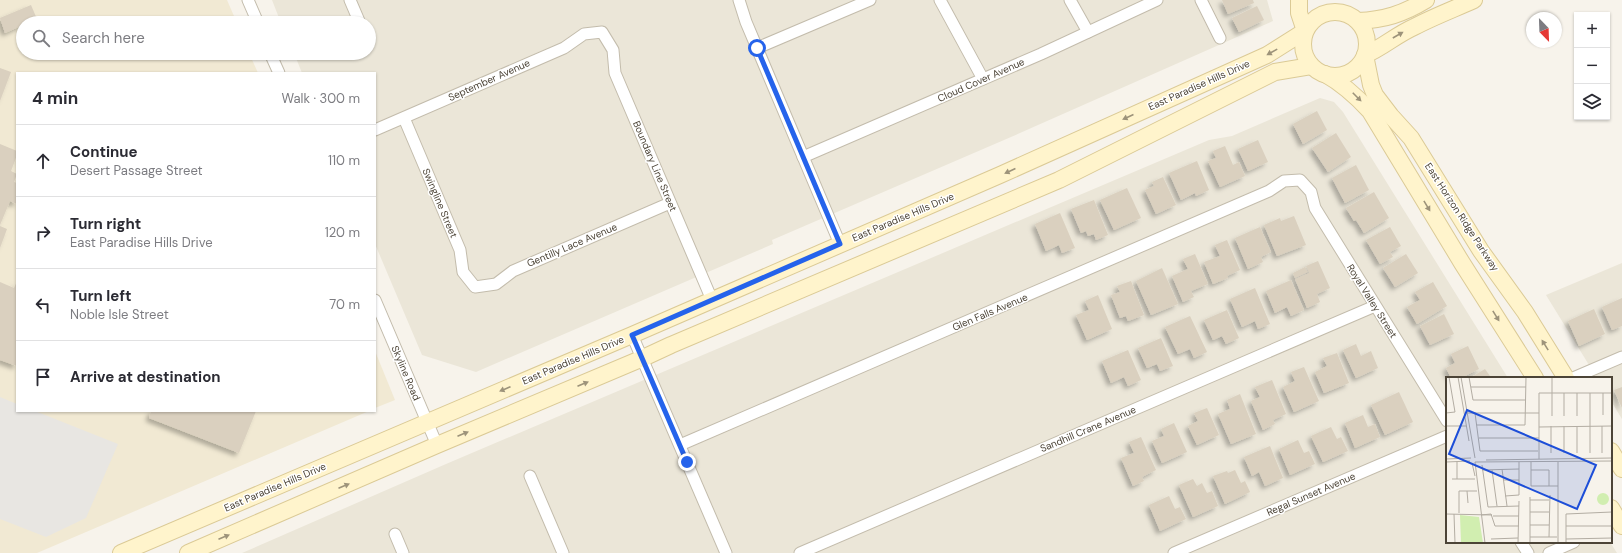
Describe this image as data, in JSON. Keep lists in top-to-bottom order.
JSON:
{
  "streets": {
    "main road": ["East Paradise Hills Drive", "East Horizon Ridge Parkway"],
    "street": [
      "September Avenue",
      "Cloud Cover Avenue",
      "Boundary Line Street",
      "Swingline Street",
      "Gentilly Lace Avenue",
      "Royal Valley Street",
      "Glen Falls Avenue",
      "Skyline Road",
      "Sandhill Crane Avenue",
      "Regal Sunset Avenue"
    ]
  },
  "crossings": [
    ["September Avenue", "Boundary Line Street"],
    ["September Avenue", "Swingline Street"],
    ["East Paradise Hills Drive", "Boundary Line Street"],
    ["East Paradise Hills Drive", "East Horizon Ridge Parkway"],
    ["East Paradise Hills Drive", "Skyline Road"],
    ["Boundary Line Street", "Gentilly Lace Avenue"],
    ["Swingline Street", "Gentilly Lace Avenue"],
    ["Royal Valley Street", "Glen Falls Avenue"],
    ["Royal Valley Street", "Sandhill Crane Avenue"]
  ],
  "north": "bottom right",
  "page": {
    "map_buttons": ["+", "−"],
    "search": "Search here",
    "heading": ["4 min", "Walk · 300 m"],
    "list": [
      ["Continue", "Desert Passage Street", "110 m"],
      ["Turn right", "East Paradise Hills Drive", "120 m"],
      ["Turn left", "Noble Isle Street", "70 m"],
      "Arrive at destination"
    ]
  }
}
